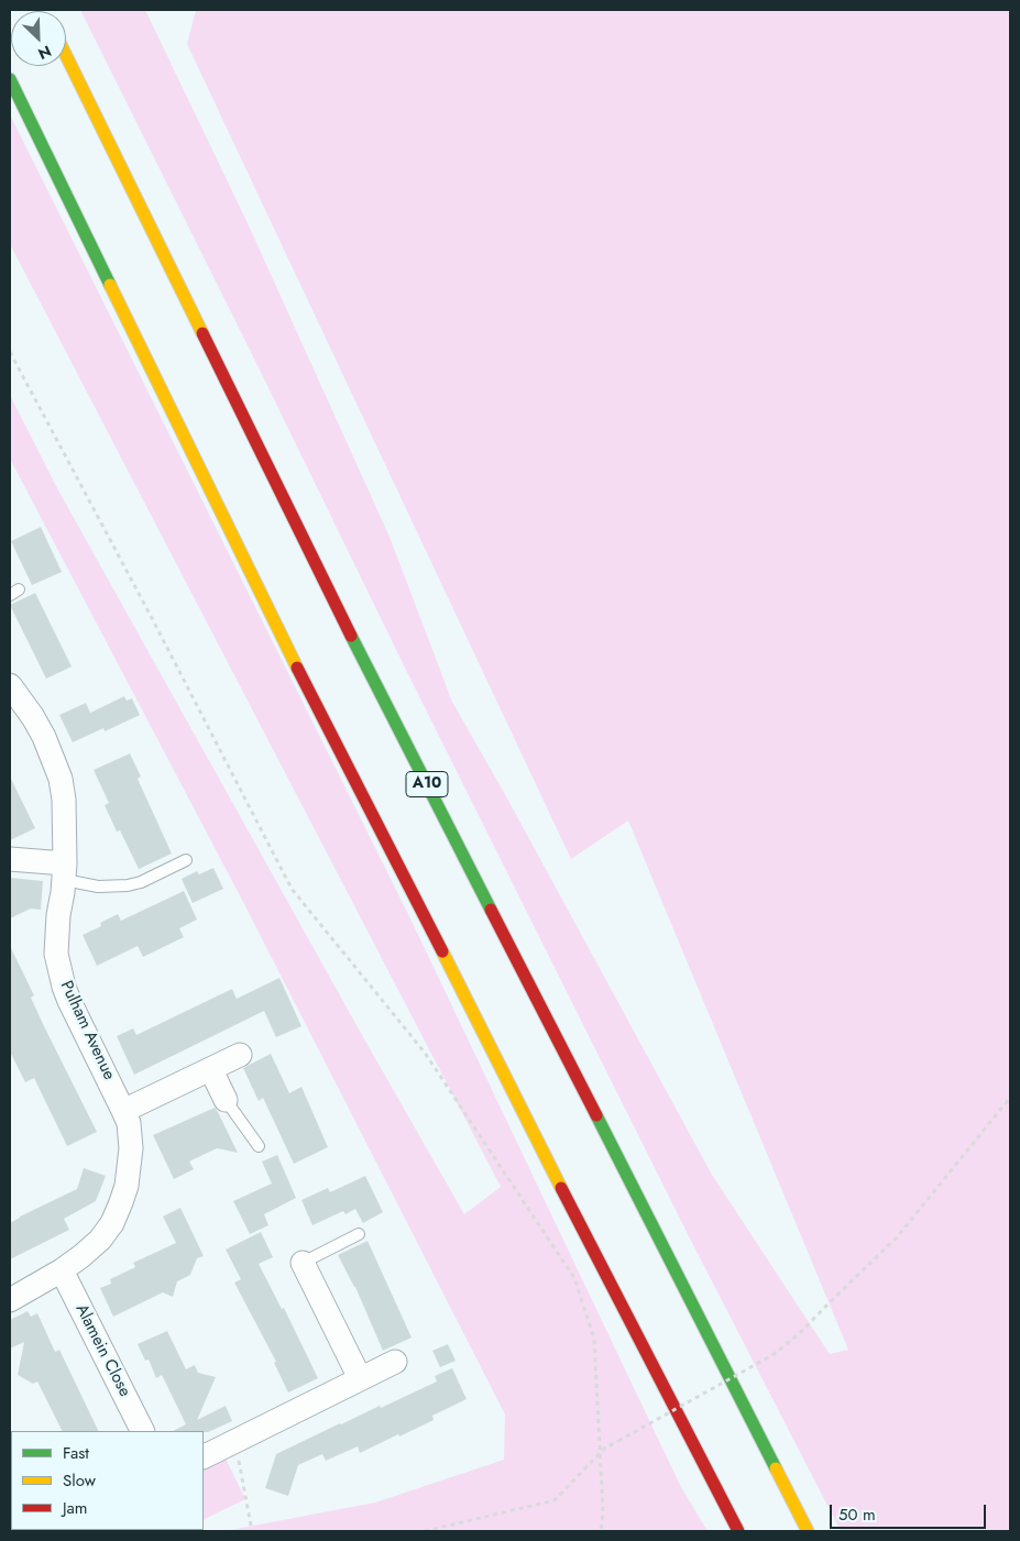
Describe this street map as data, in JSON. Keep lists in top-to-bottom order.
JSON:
{
  "streets": {
    "highway": ["A10"],
    "street": ["Pulham Avenue", "Alamein Close"]
  },
  "crossings": [
    ["Pulham Avenue", "Alamein Close"]
  ],
  "legend": ["Fast", "Slow", "Jam"],
  "scale_bar": "50 m",
  "north": "bottom right"
}
